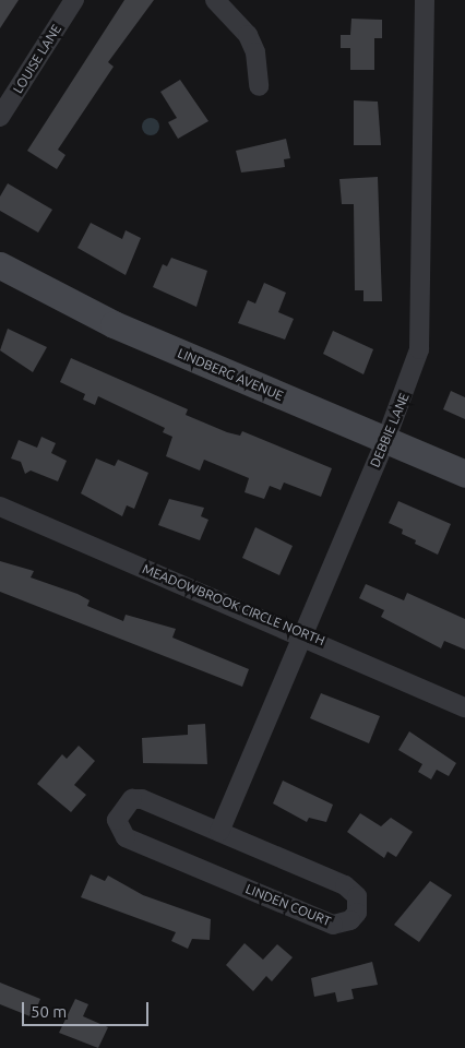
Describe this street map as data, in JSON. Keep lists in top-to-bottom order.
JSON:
{
  "streets": {
    "street": [
      "LOUISE LANE",
      "LINDBERG AVENUE",
      "DEBBIE LANE",
      "MEADOWBROOK CIRCLE NORTH",
      "LINDEN COURT"
    ]
  },
  "crossings": [
    ["LINDBERG AVENUE", "DEBBIE LANE"],
    ["DEBBIE LANE", "MEADOWBROOK CIRCLE NORTH"],
    ["DEBBIE LANE", "LINDEN COURT"]
  ],
  "scale_bar": "50 m"
}
